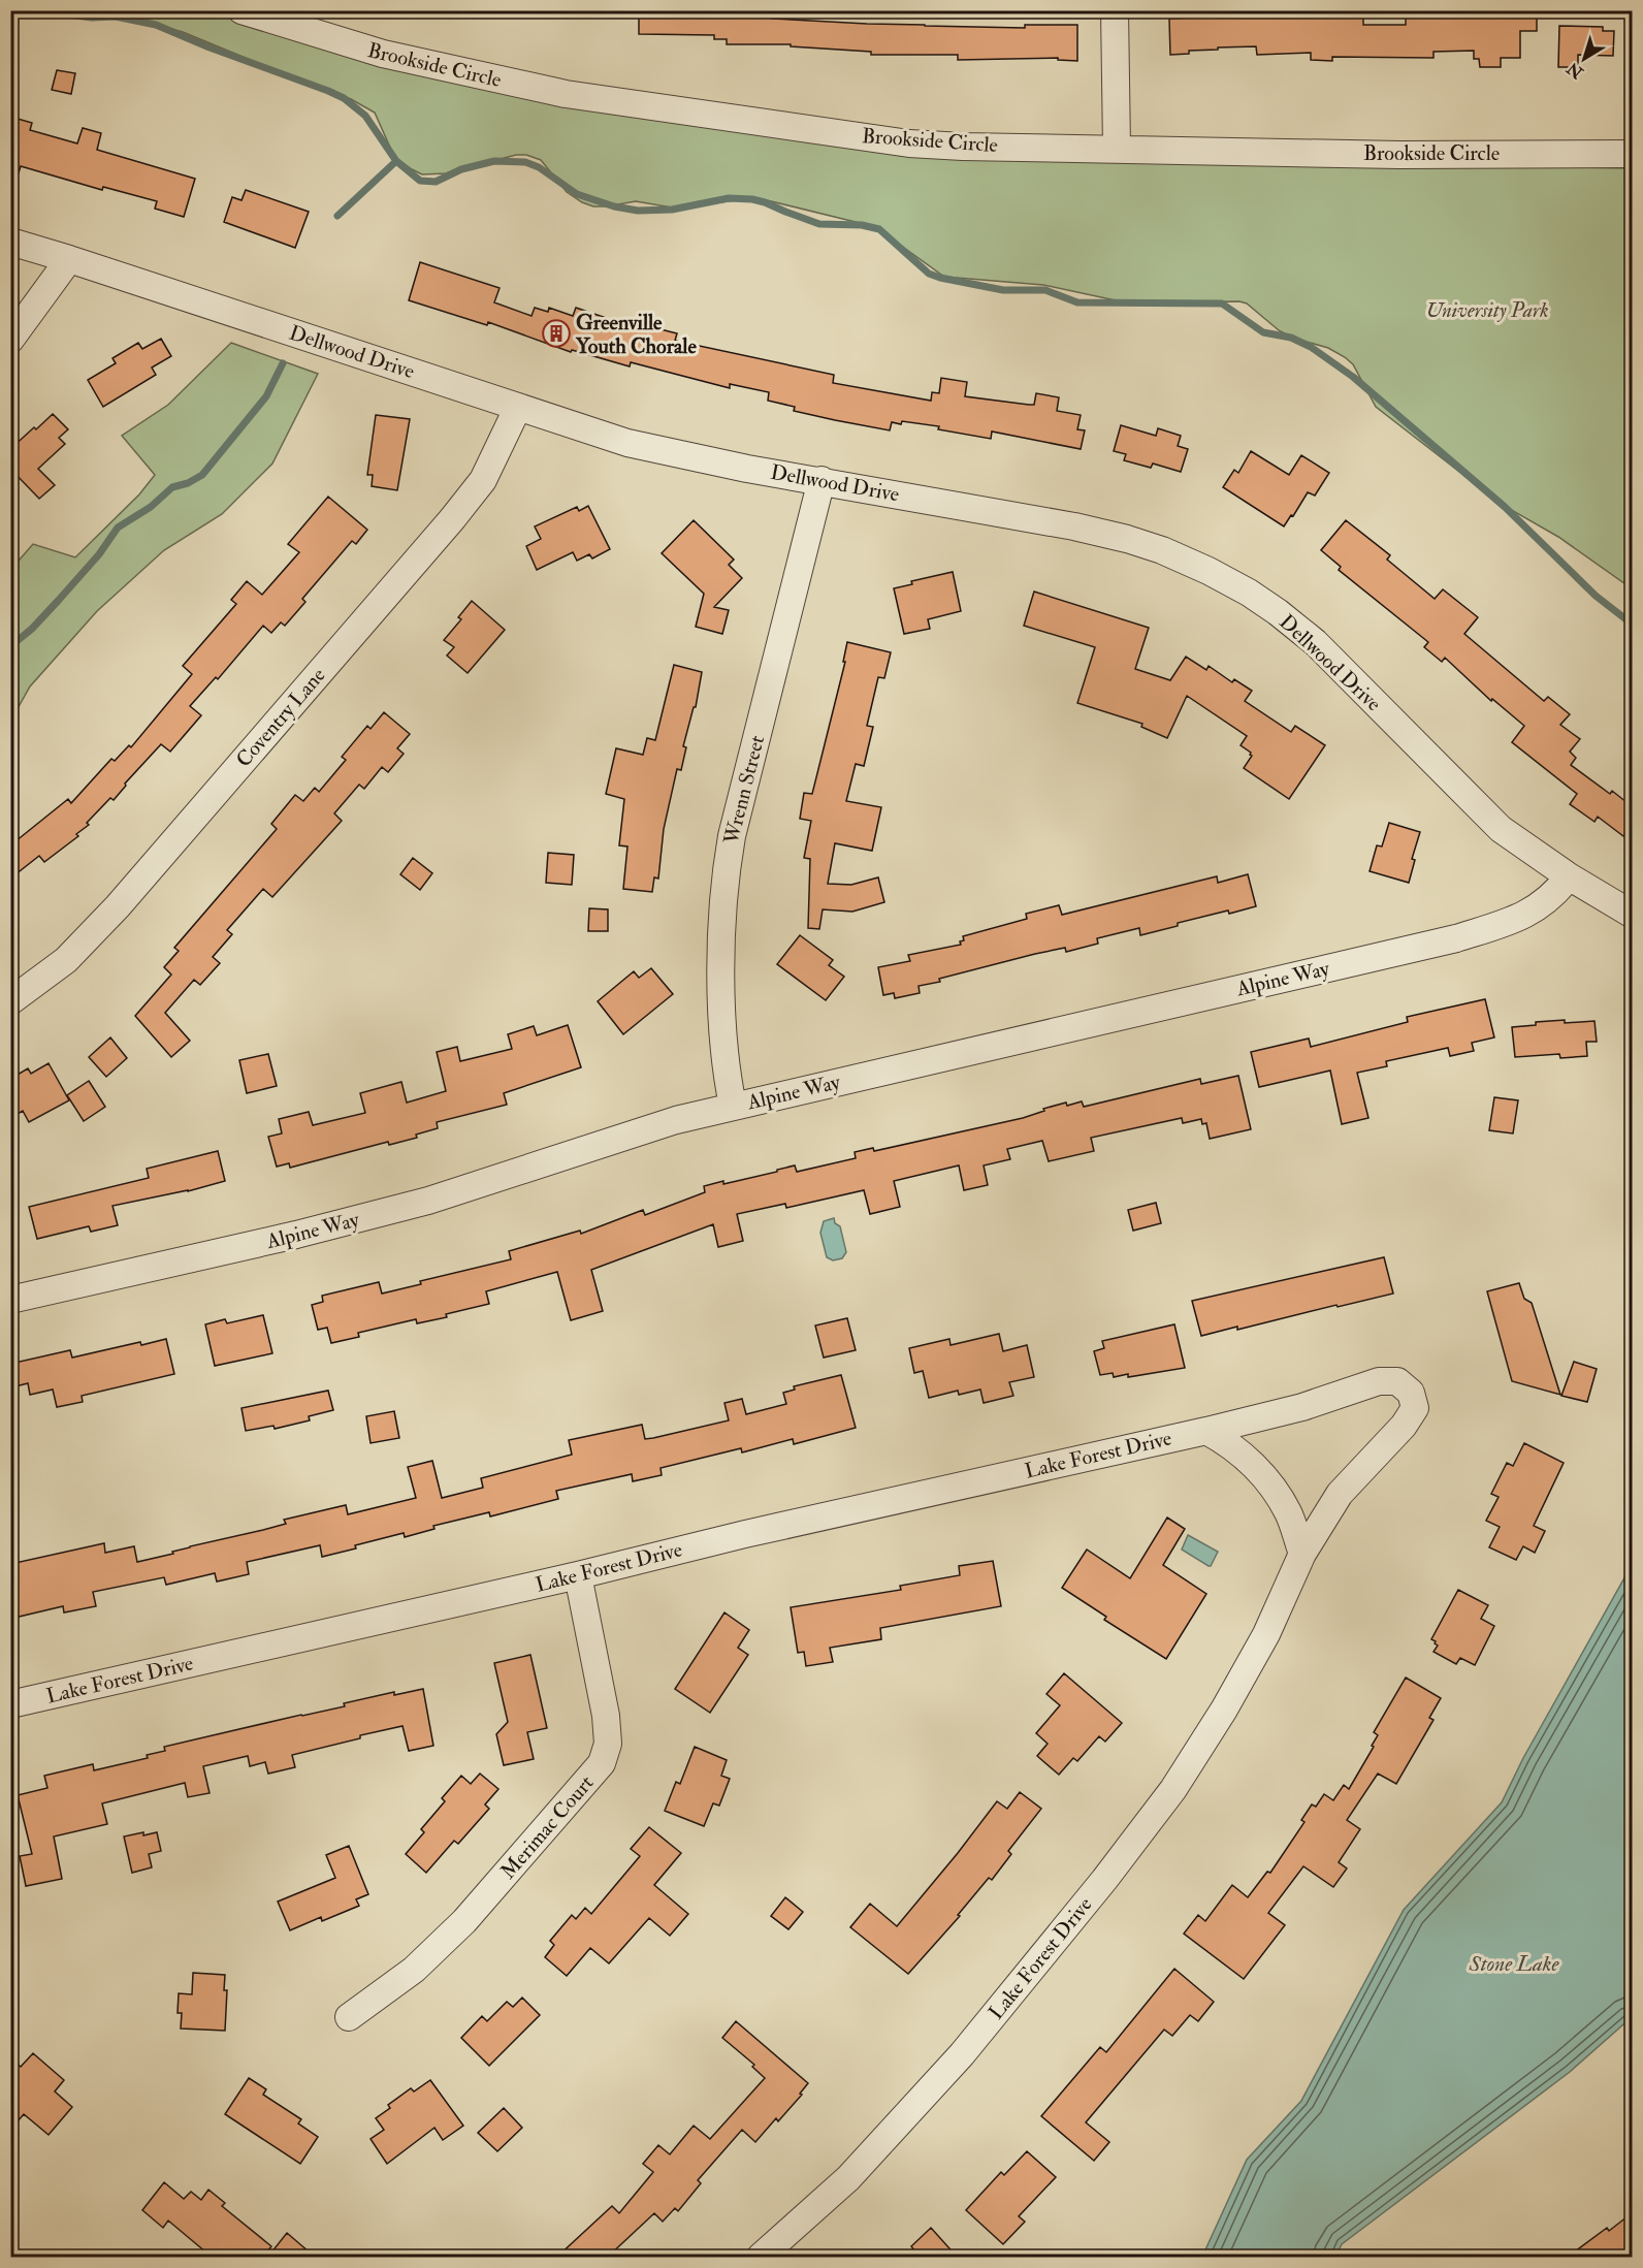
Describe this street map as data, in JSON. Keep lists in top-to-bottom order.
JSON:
{
  "streets": {
    "street": [
      "Brookside Circle",
      "Dellwood Drive",
      "Coventry Lane",
      "Wrenn Street",
      "Alpine Way",
      "Lake Forest Drive",
      "Merimac Court"
    ]
  },
  "crossings": [
    ["Dellwood Drive", "Coventry Lane"],
    ["Dellwood Drive", "Wrenn Street"],
    ["Dellwood Drive", "Alpine Way"],
    ["Wrenn Street", "Alpine Way"],
    ["Lake Forest Drive", "Merimac Court"]
  ],
  "water": ["Stone Lake"],
  "parks": ["University Park"],
  "places": {
    "building": ["Greenville Youth Chorale"]
  },
  "north": "bottom left"
}
